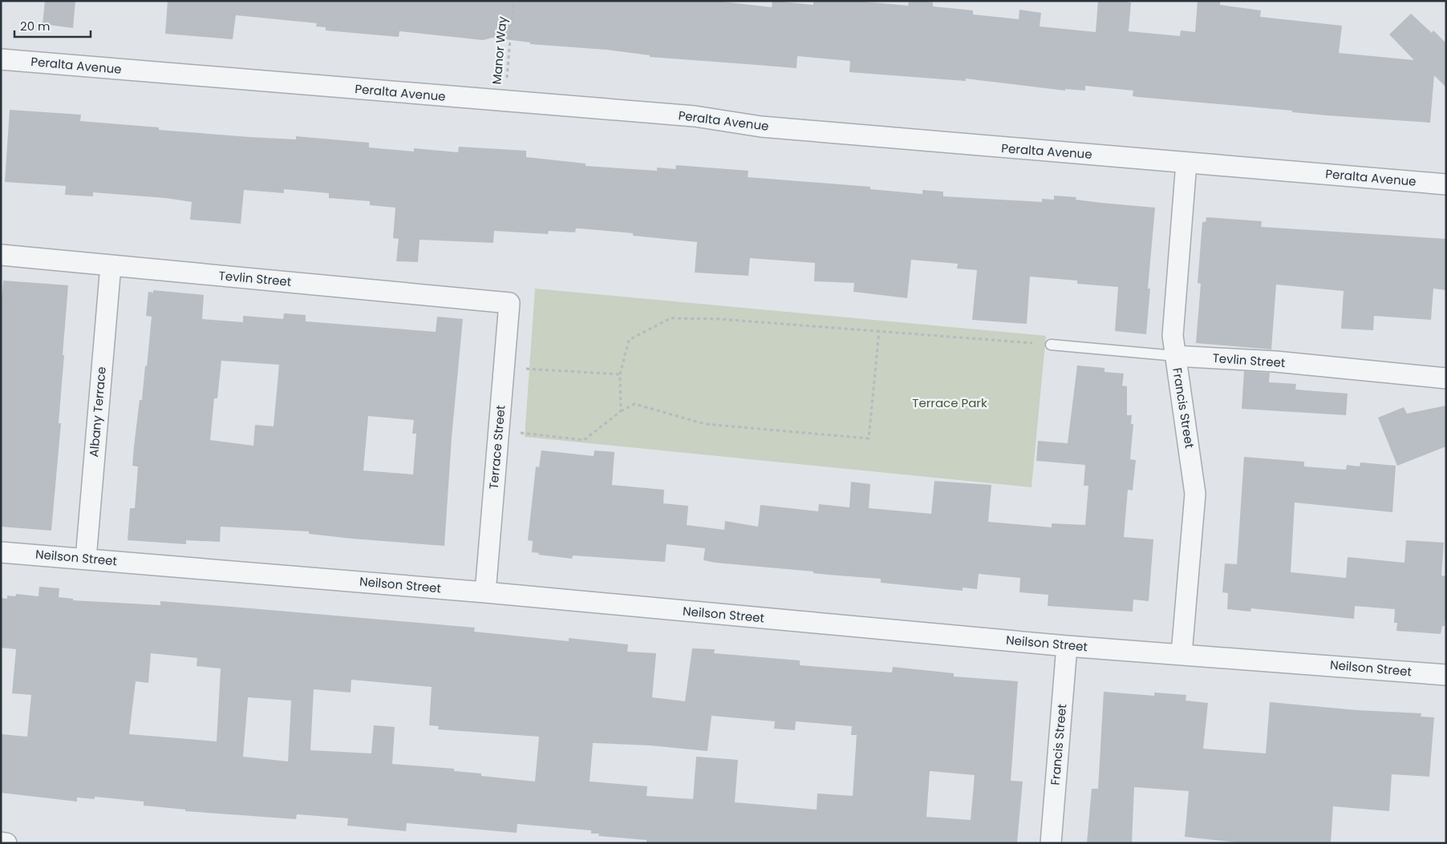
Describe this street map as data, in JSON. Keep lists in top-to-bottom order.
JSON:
{
  "streets": {
    "street": [
      "Peralta Avenue",
      "Tevlin Street",
      "Francis Street",
      "Albany Terrace",
      "Terrace Street",
      "Neilson Street"
    ],
    "path": ["Manor Way"]
  },
  "crossings": [
    ["Manor Way", "Peralta Avenue"],
    ["Peralta Avenue", "Francis Street"],
    ["Tevlin Street", "Francis Street"],
    ["Tevlin Street", "Albany Terrace"],
    ["Tevlin Street", "Terrace Street"],
    ["Francis Street", "Neilson Street"],
    ["Albany Terrace", "Neilson Street"],
    ["Terrace Street", "Neilson Street"]
  ],
  "parks": ["Terrace Park"],
  "scale_bar": "20 m"
}
